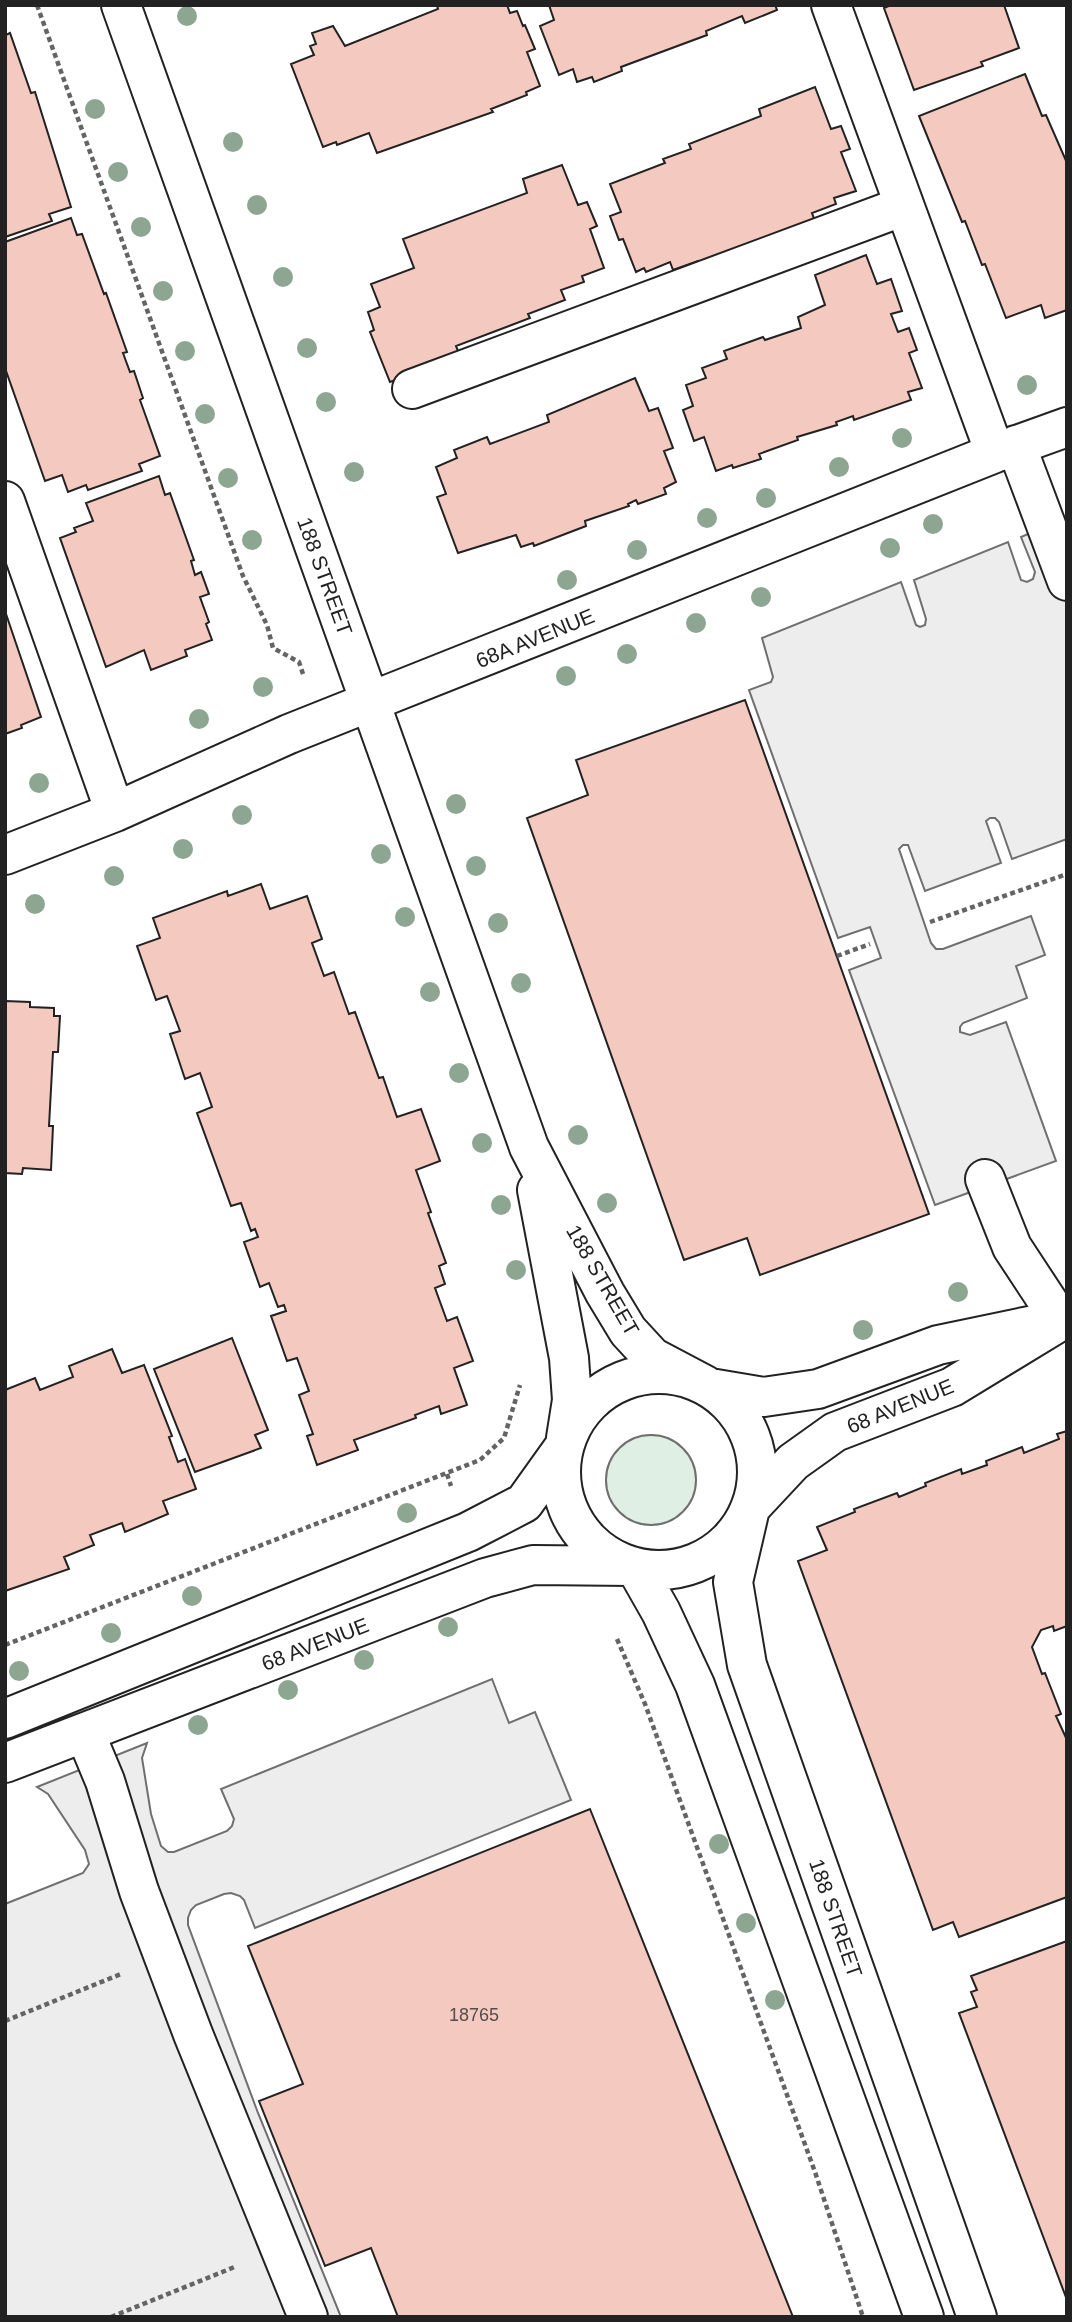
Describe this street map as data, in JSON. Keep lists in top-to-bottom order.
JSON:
{
  "streets": {
    "street": ["188 STREET", "68A AVENUE", "68 AVENUE"]
  },
  "crossings": [
    ["188 STREET", "68A AVENUE"],
    ["188 STREET", "68 AVENUE"]
  ],
  "house_numbers": ["18765"]
}
